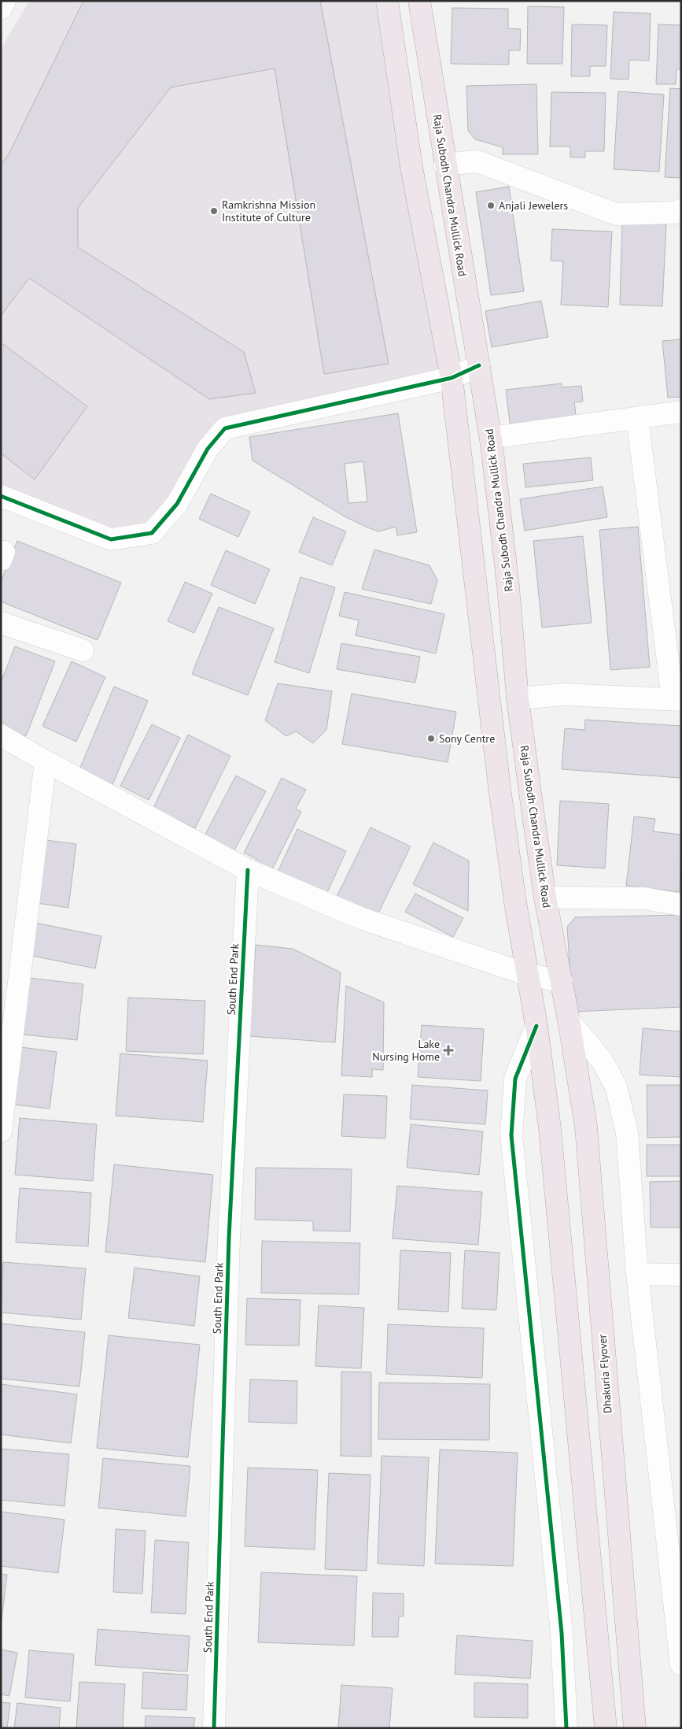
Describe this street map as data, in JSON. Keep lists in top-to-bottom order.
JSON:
{
  "streets": {
    "main road": ["Raja Subodh Chandra Mullick Road", "Dhakuria Flyover"],
    "street": ["South End Park"]
  },
  "crossings": [
    ["Raja Subodh Chandra Mullick Road", "Dhakuria Flyover"]
  ],
  "places": {
    "other": ["Anjali Jewelers", "Ramkrishna Mission Institute of Culture", "Sony Centre"],
    "health": ["Lake Nursing Home"]
  }
}
